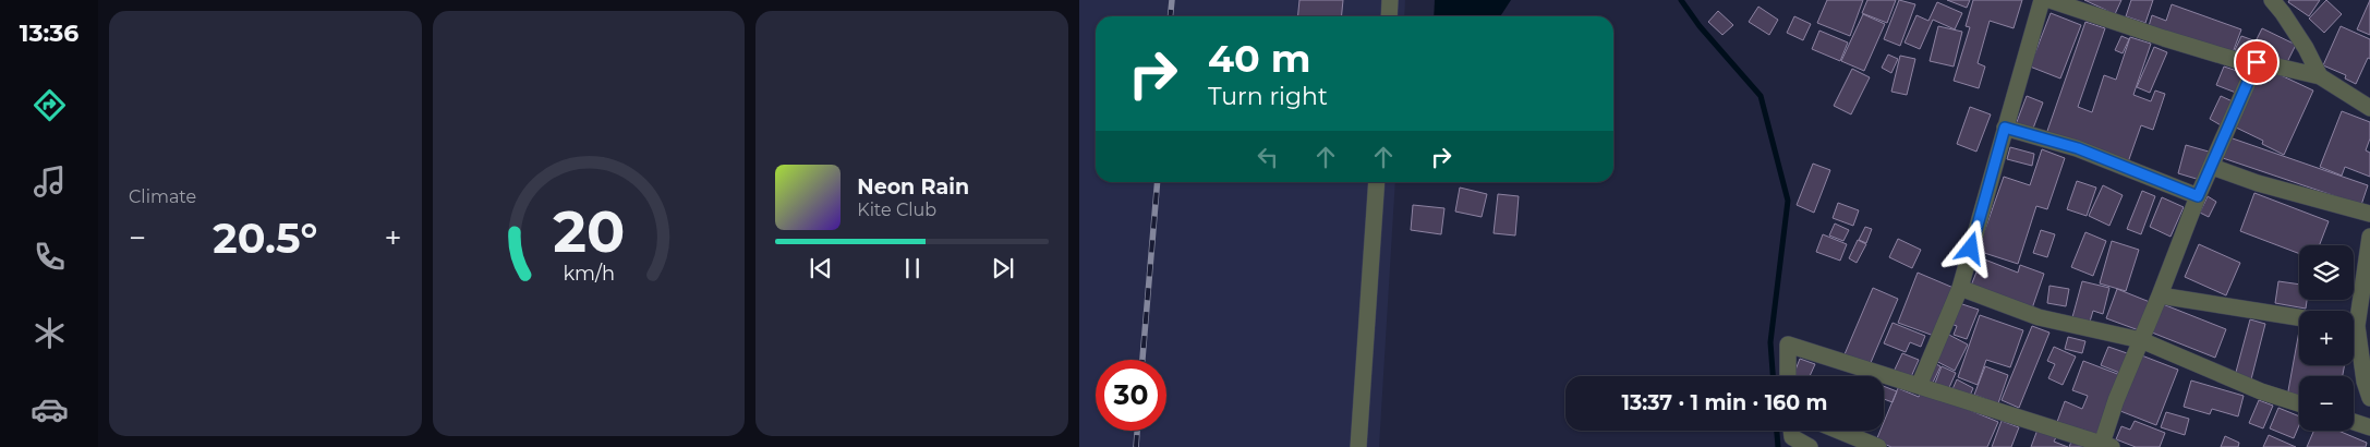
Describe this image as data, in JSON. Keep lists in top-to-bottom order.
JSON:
{
  "page": {
    "tabs": "13:36",
    "tile": "Climate",
    "turn": ["40 m", "Turn right"],
    "song": ["Neon Rain", "Kite Club"],
    "heat": ["−", "20.5°", "+"],
    "map_buttons": ["+", "−"],
    "limit": "30",
    "trip": "13:37 · 1 min · 160 m",
    "gauge": ["20", "km/h"]
  }
}
